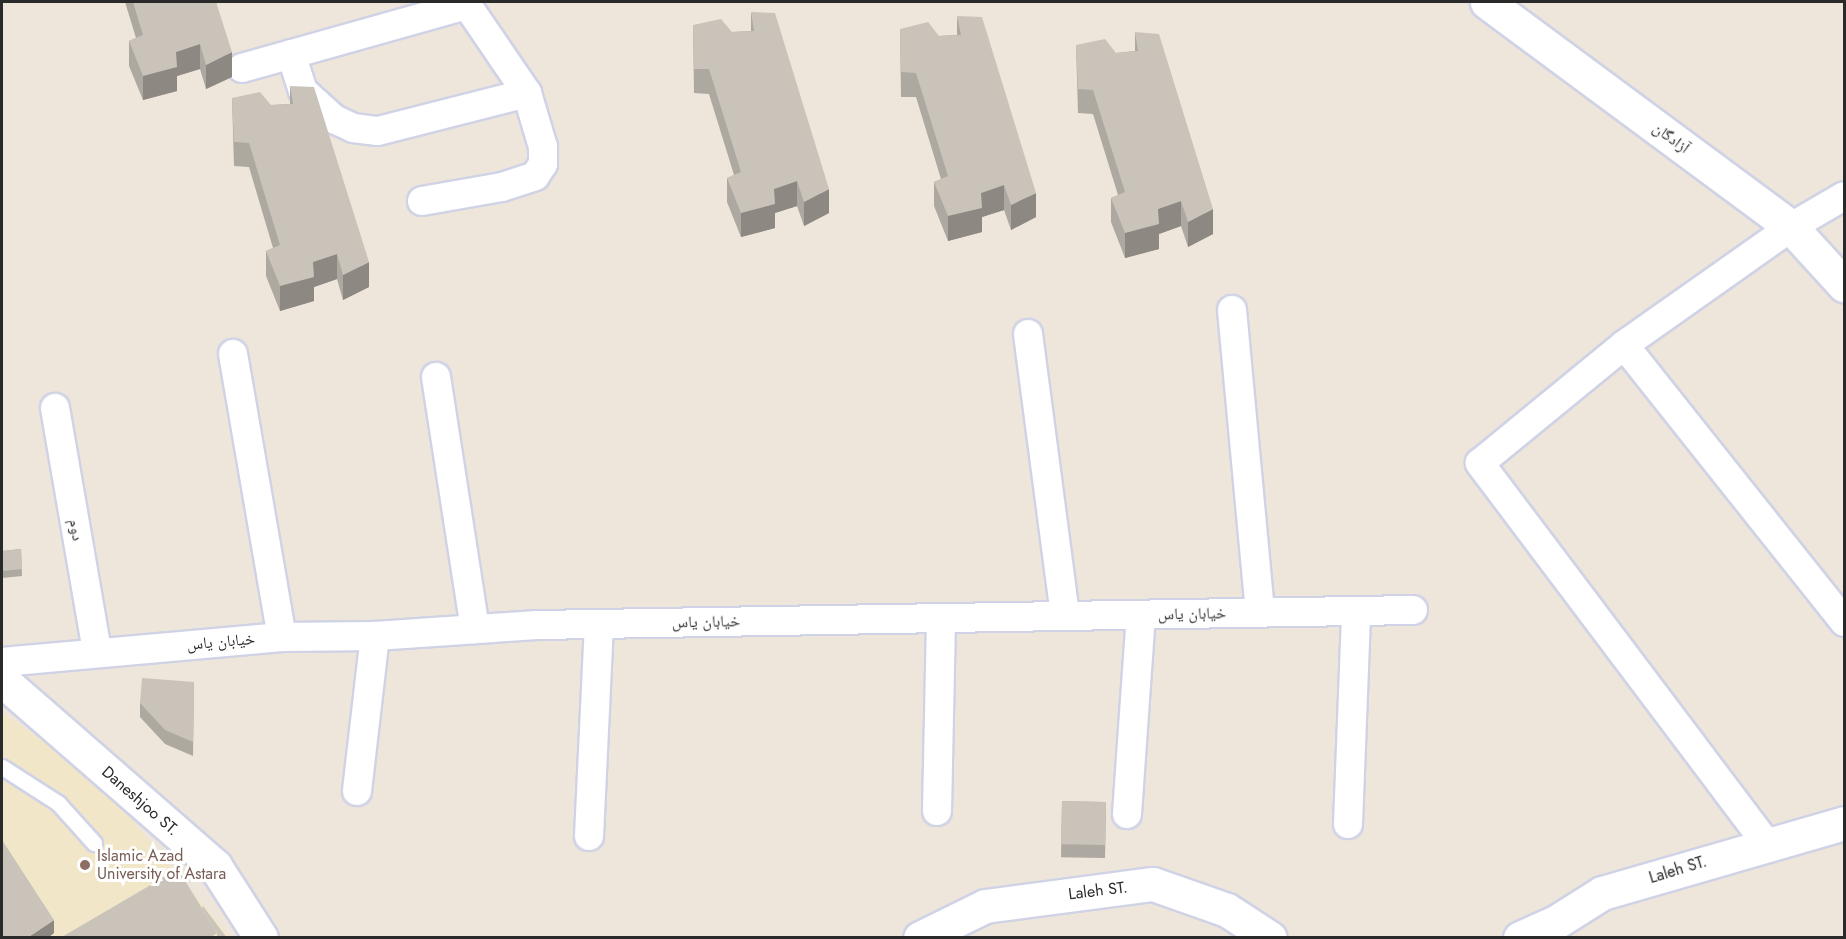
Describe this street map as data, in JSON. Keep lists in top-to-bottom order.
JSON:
{
  "streets": {
    "street": [
      "آزادگان",
      "دوم",
      "خیابان یاس",
      "Daneshjoo ST.",
      "Laleh ST."
    ]
  },
  "crossings": [
    ["دوم", "خیابان یاس"]
  ],
  "places": ["Islamic Azad University of Astara"]
}
